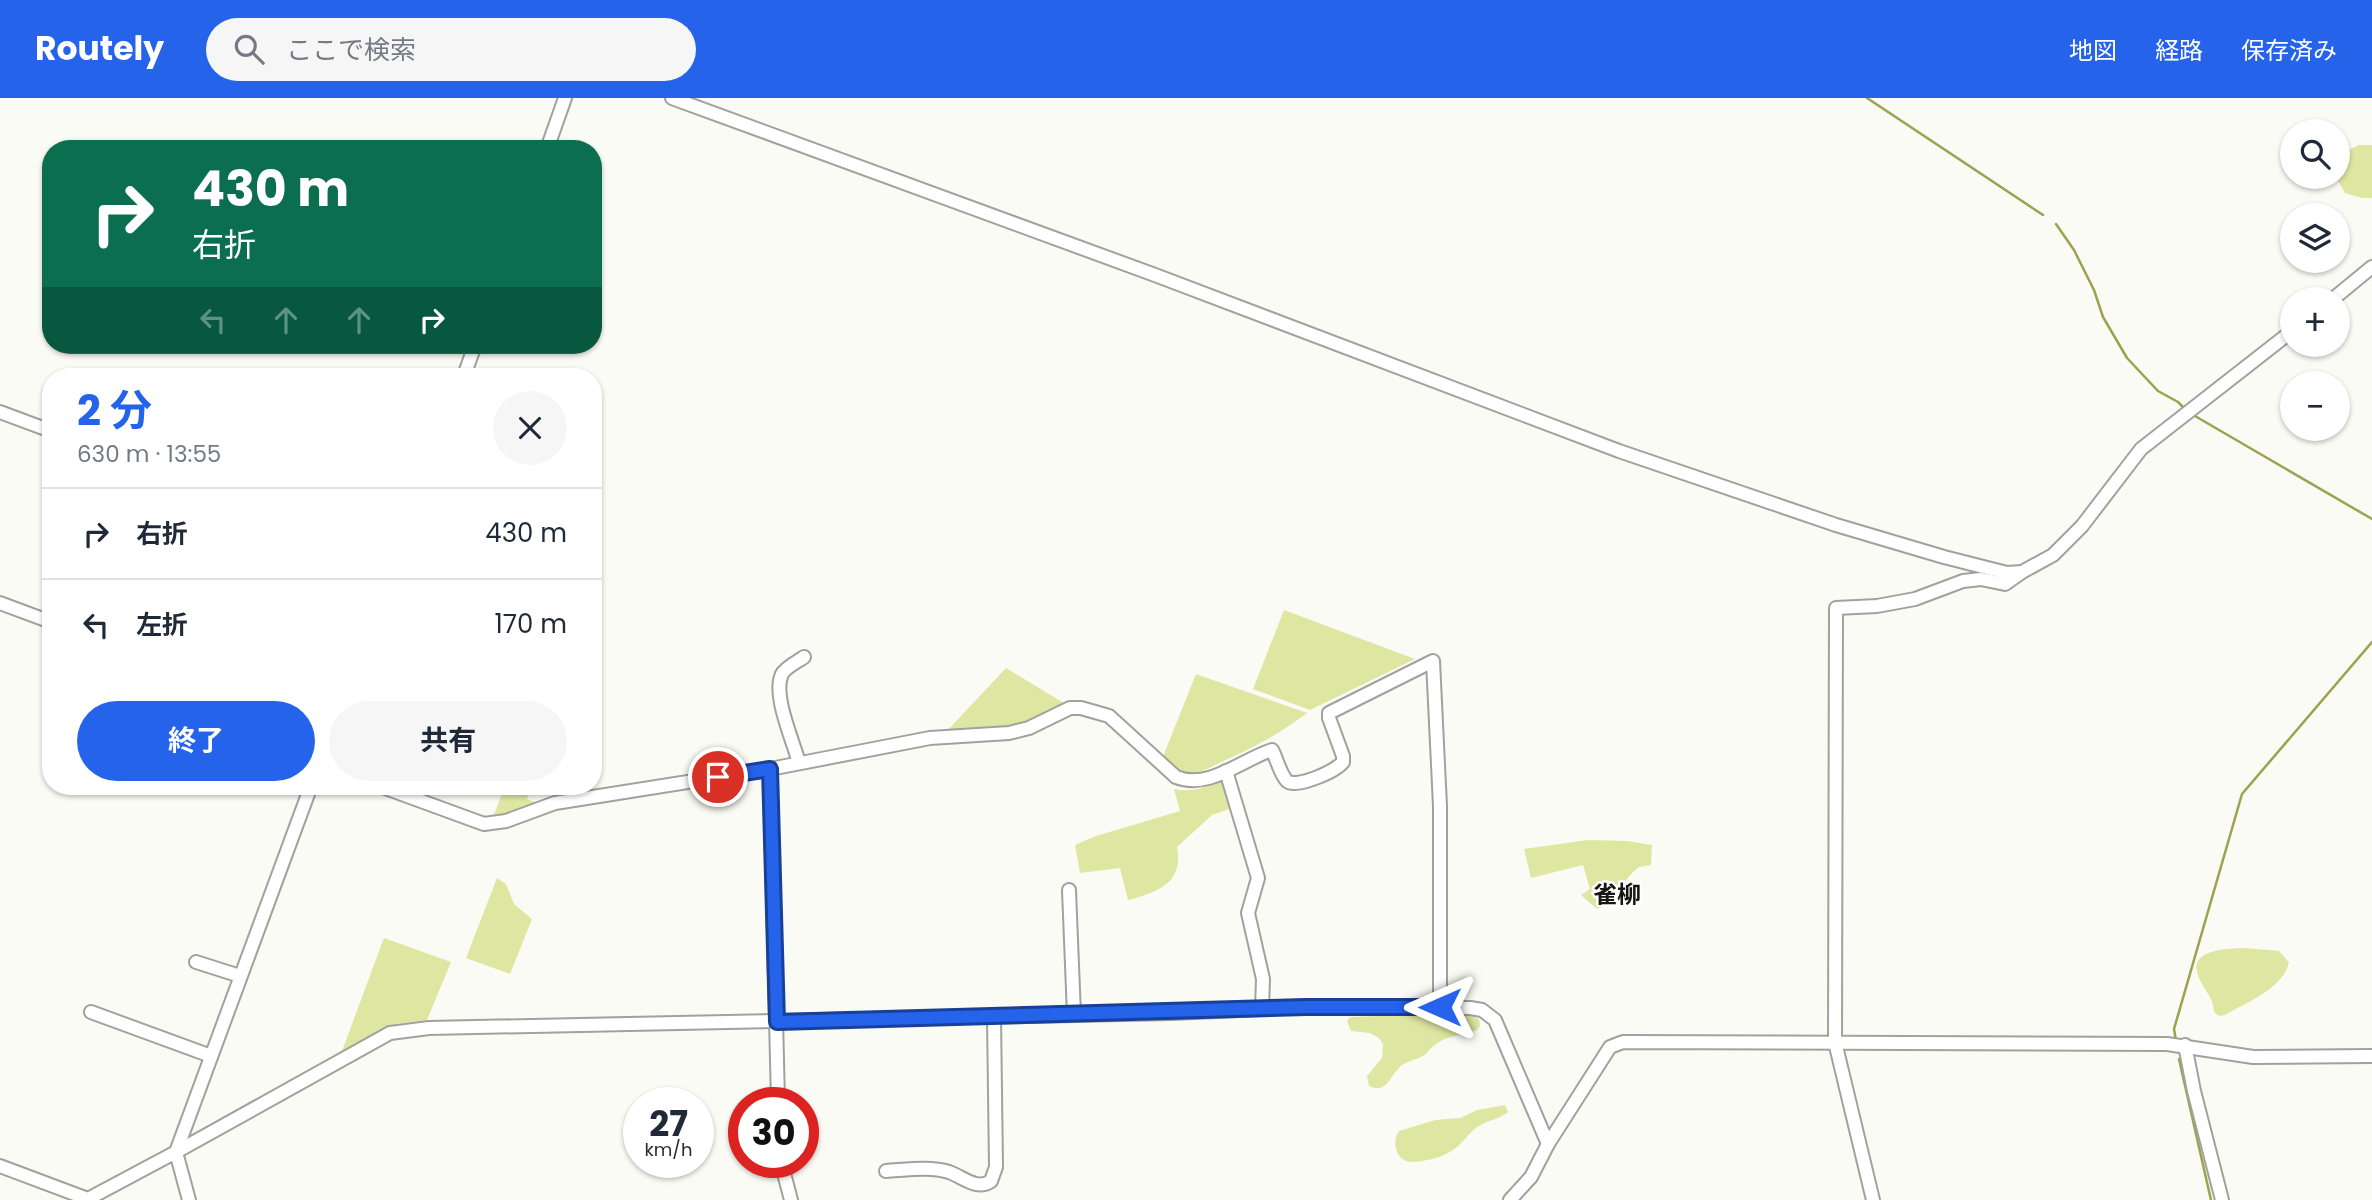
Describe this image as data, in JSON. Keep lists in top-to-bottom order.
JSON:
{
  "districts": ["雀柳"],
  "page": {
    "header": "Routely",
    "search": "ここで検索",
    "nav": ["地図", "経路", "保存済み"],
    "map_buttons": ["+", "−"],
    "turn": ["430 m", "右折"],
    "heading": ["2 分", "630 m · 13:55"],
    "list": [
      {
        "name": "右折",
        "value": "430 m"
      },
      {
        "name": "左折",
        "value": "170 m"
      }
    ],
    "buttons": ["終了", "共有"],
    "speed": "27 km/h",
    "limit": "30"
  }
}
